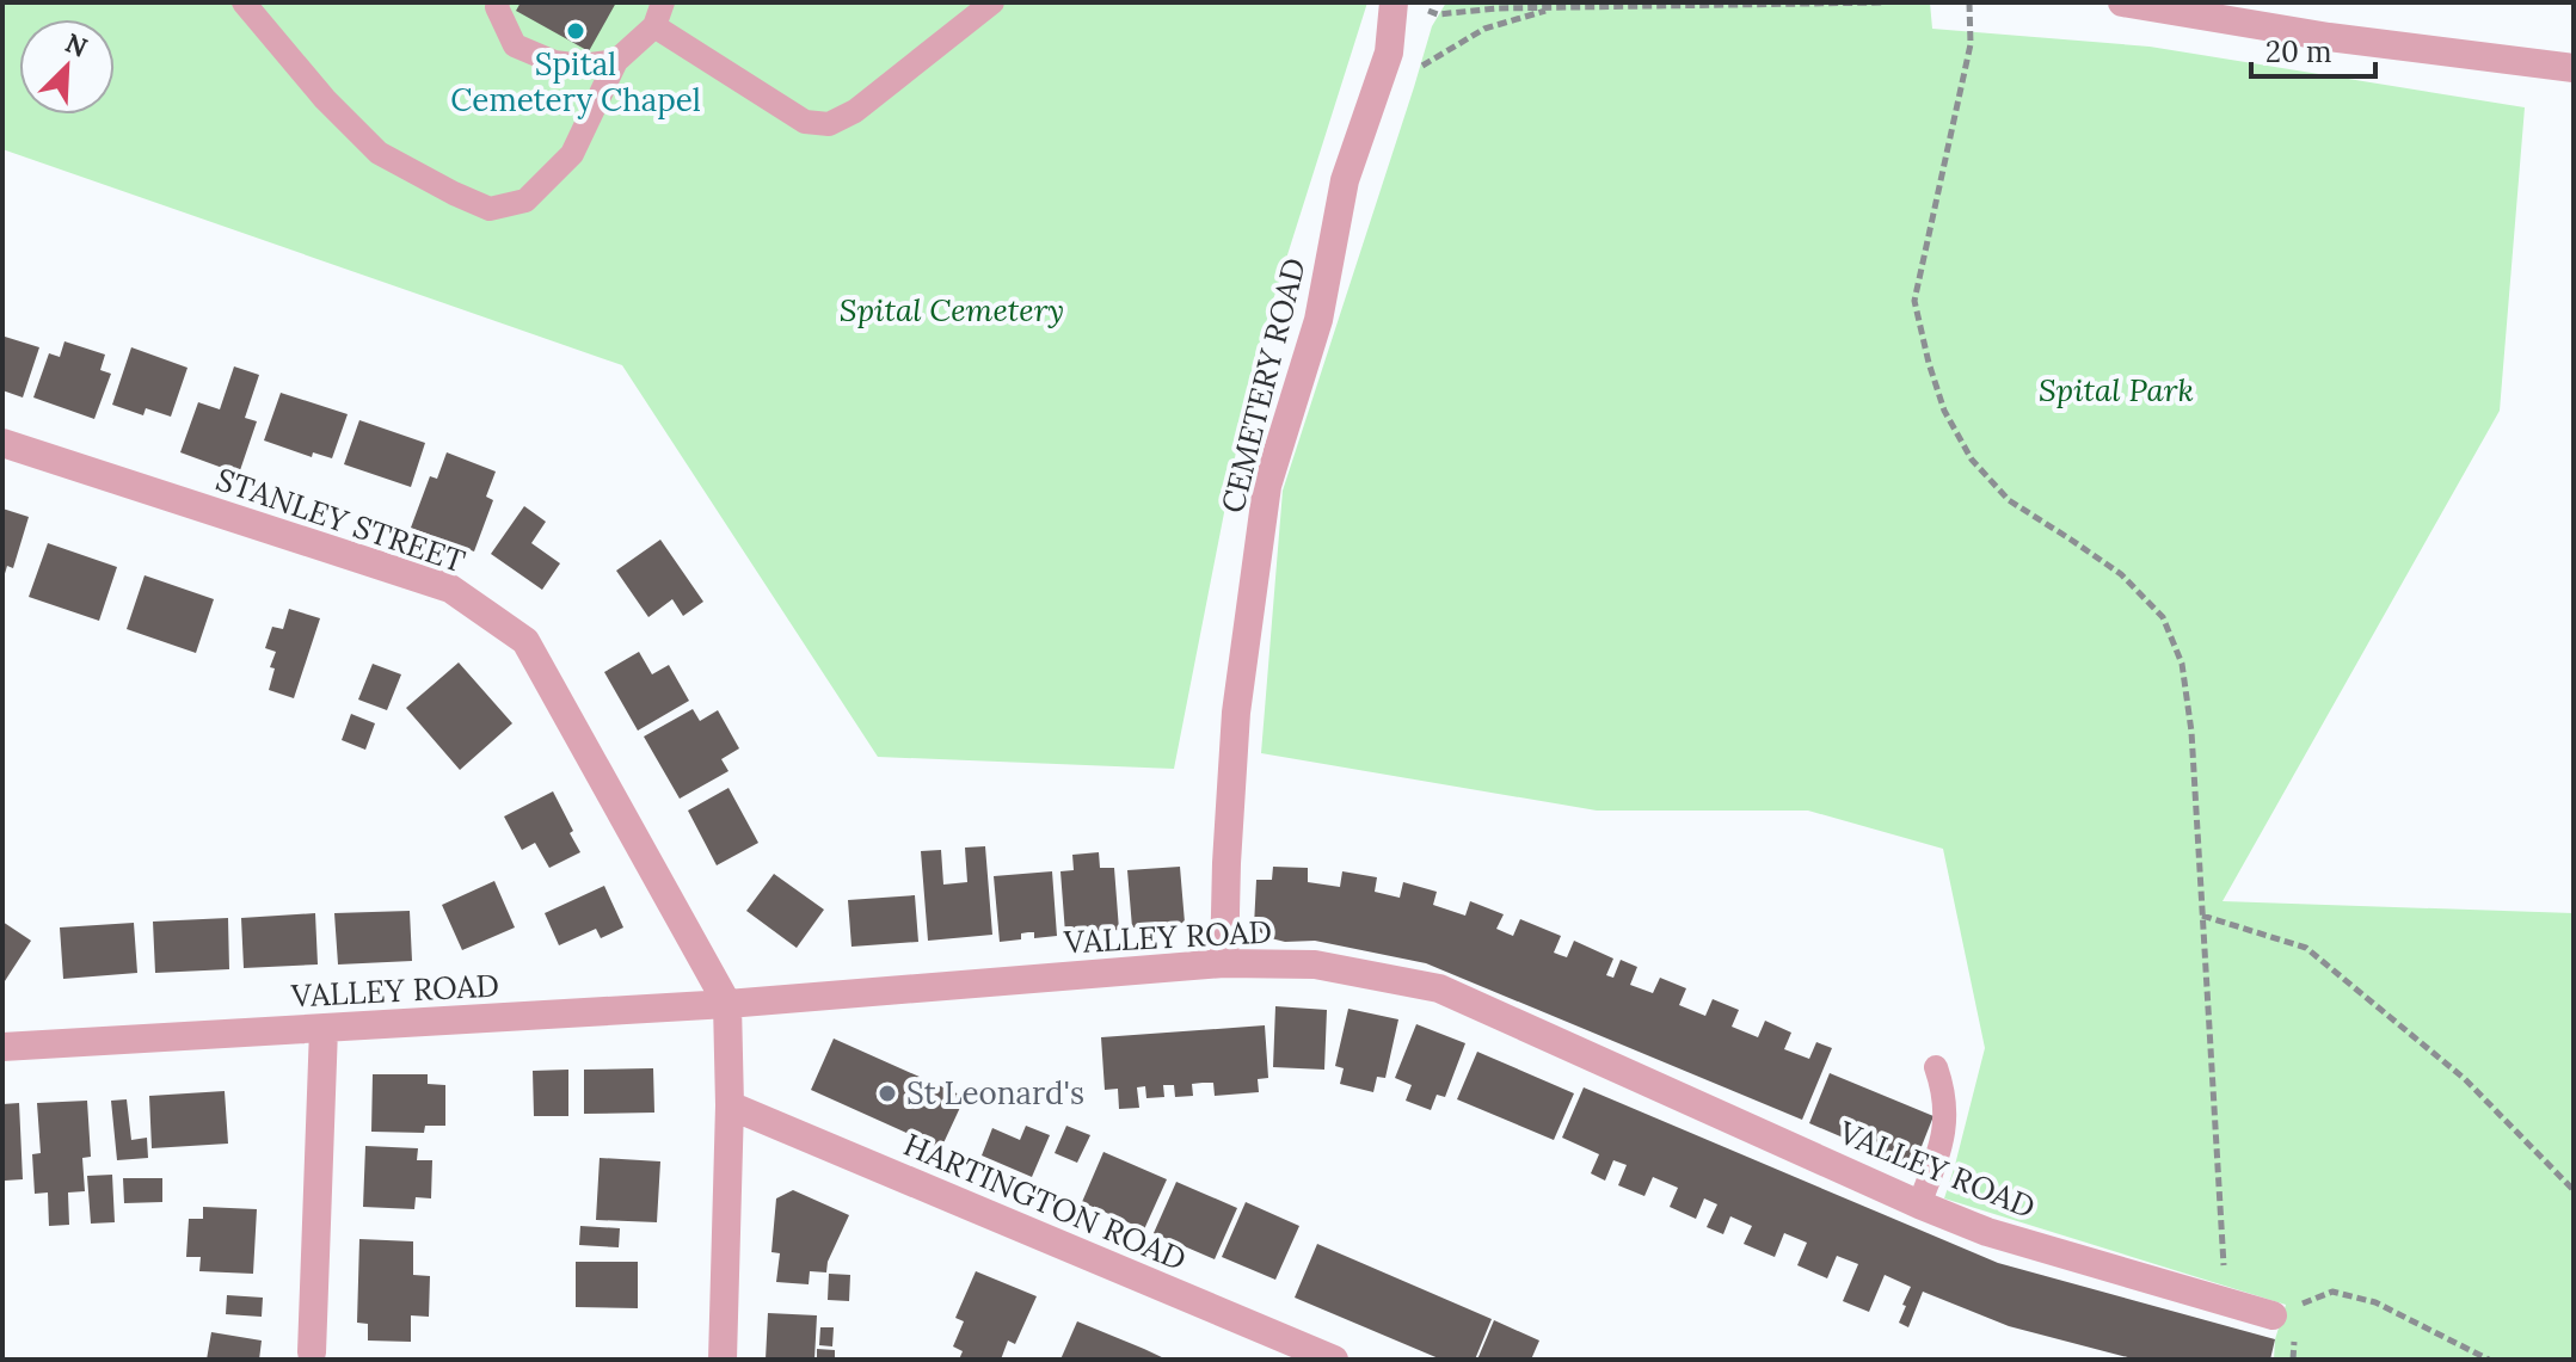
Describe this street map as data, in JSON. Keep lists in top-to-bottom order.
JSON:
{
  "streets": {
    "street": [
      "CEMETERY ROAD",
      "STANLEY STREET",
      "VALLEY ROAD",
      "HARTINGTON ROAD"
    ]
  },
  "crossings": [
    ["CEMETERY ROAD", "VALLEY ROAD"],
    ["STANLEY STREET", "VALLEY ROAD"]
  ],
  "parks": ["Spital Cemetery", "Spital Park"],
  "places": ["Spital Cemetery Chapel", "St Leonard's"],
  "scale_bar": "20 m",
  "north": "top right"
}
